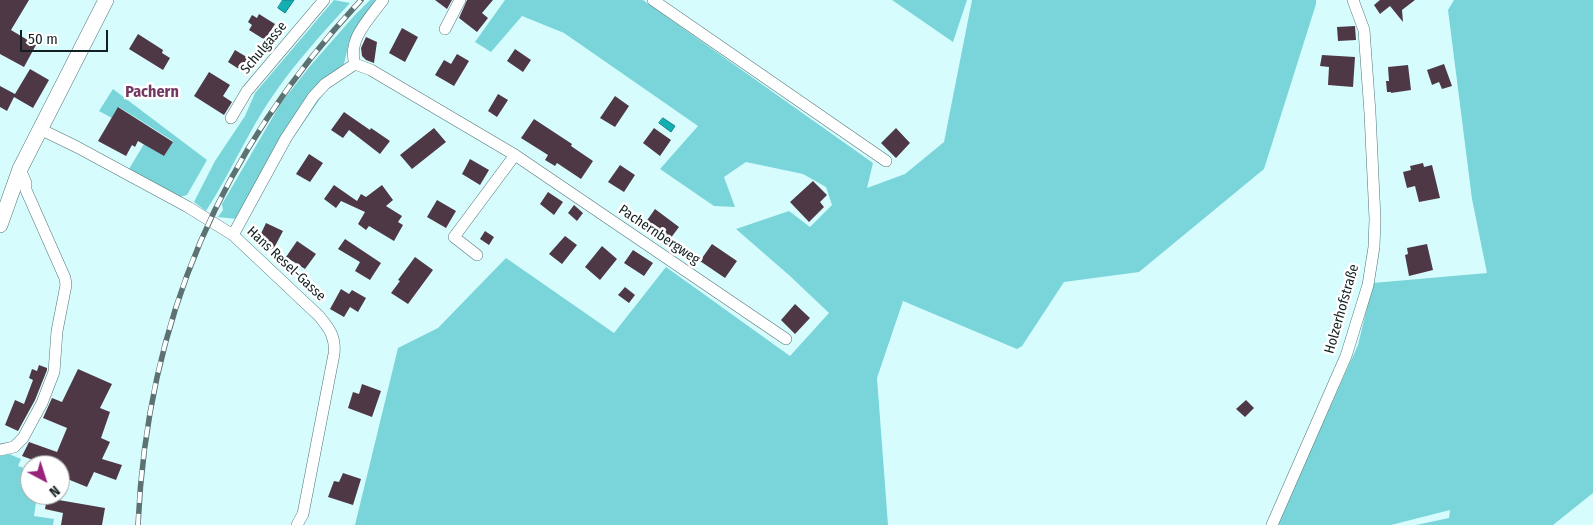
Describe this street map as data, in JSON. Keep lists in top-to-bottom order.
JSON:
{
  "streets": {
    "street": [
      "Schulgasse",
      "Pachernbergweg",
      "Hans Resel-Gasse",
      "Holzerhofstraße"
    ]
  },
  "districts": ["Pachern"],
  "scale_bar": "50 m",
  "north": "bottom right"
}
